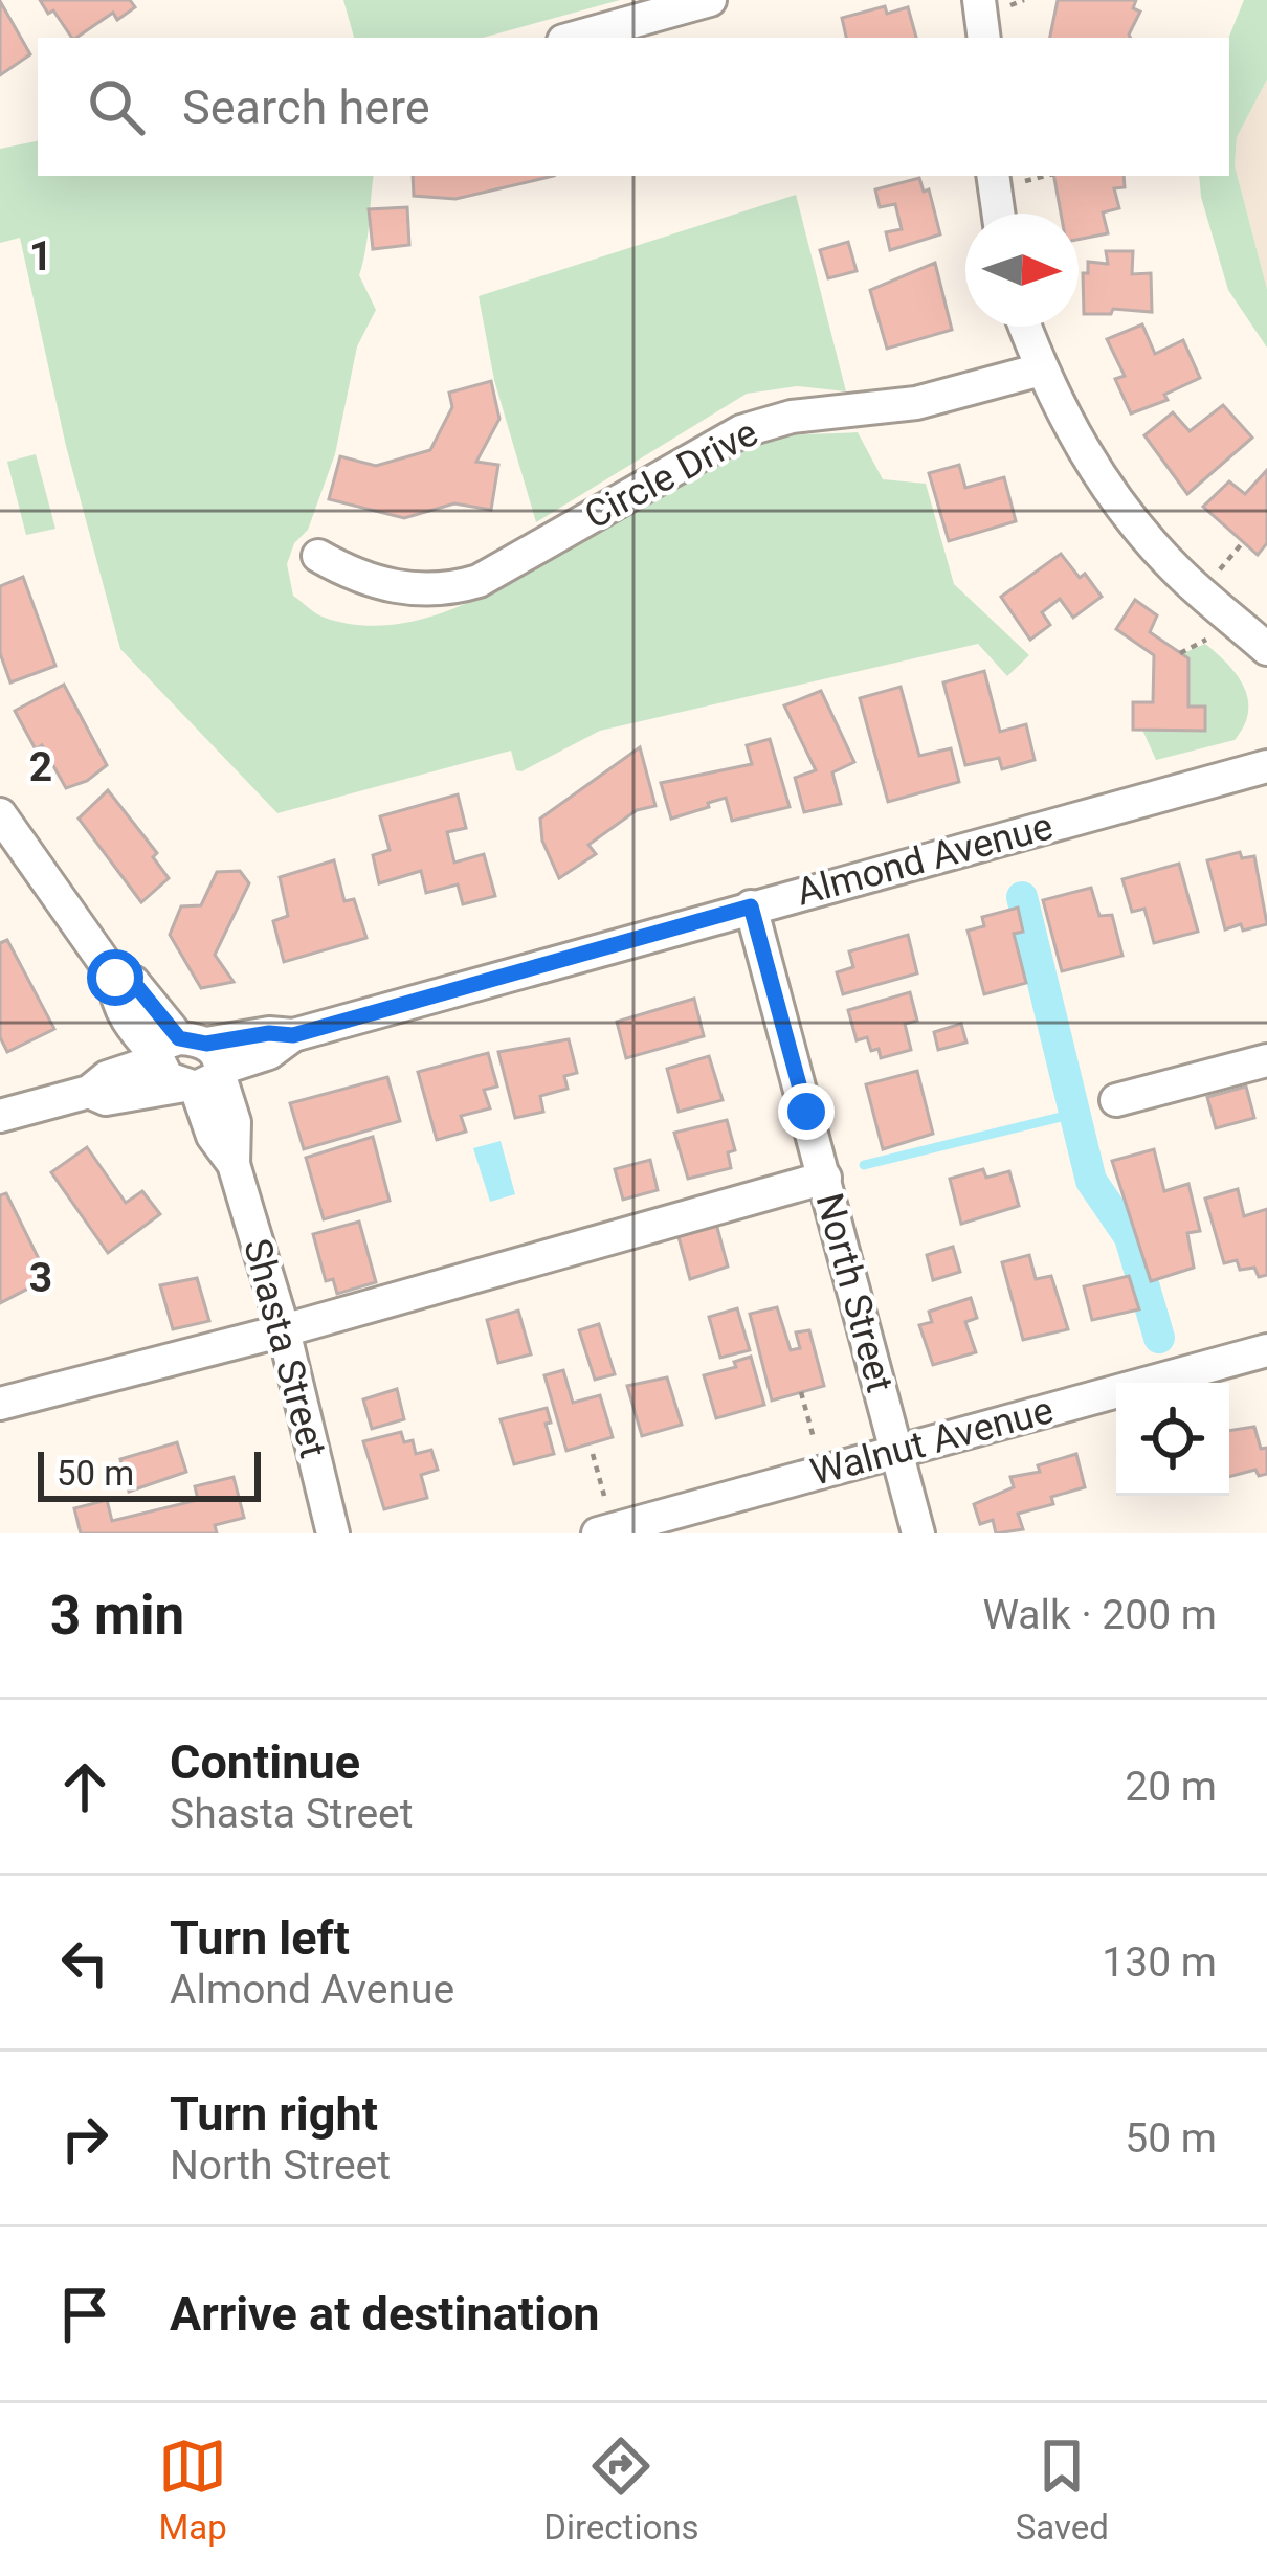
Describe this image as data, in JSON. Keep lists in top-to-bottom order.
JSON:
{
  "streets": {
    "street": [
      "Circle Drive",
      "Almond Avenue",
      "North Street",
      "Shasta Street",
      "Walnut Avenue"
    ]
  },
  "crossings": [
    ["Almond Avenue", "North Street"],
    ["Almond Avenue", "Shasta Street"],
    ["North Street", "Walnut Avenue"]
  ],
  "scale_bar": "50 m",
  "north": "right",
  "page": {
    "search": "Search here",
    "scale": "50 m",
    "heading": ["3 min", "Walk · 200 m"],
    "list": [
      ["Continue", "Shasta Street", "20 m"],
      ["Turn left", "Almond Avenue", "130 m"],
      ["Turn right", "North Street", "50 m"],
      "Arrive at destination"
    ],
    "nav": ["Map", "Directions", "Saved"]
  },
  "grid": {
    "rows": ["1", "2", "3"]
  }
}
